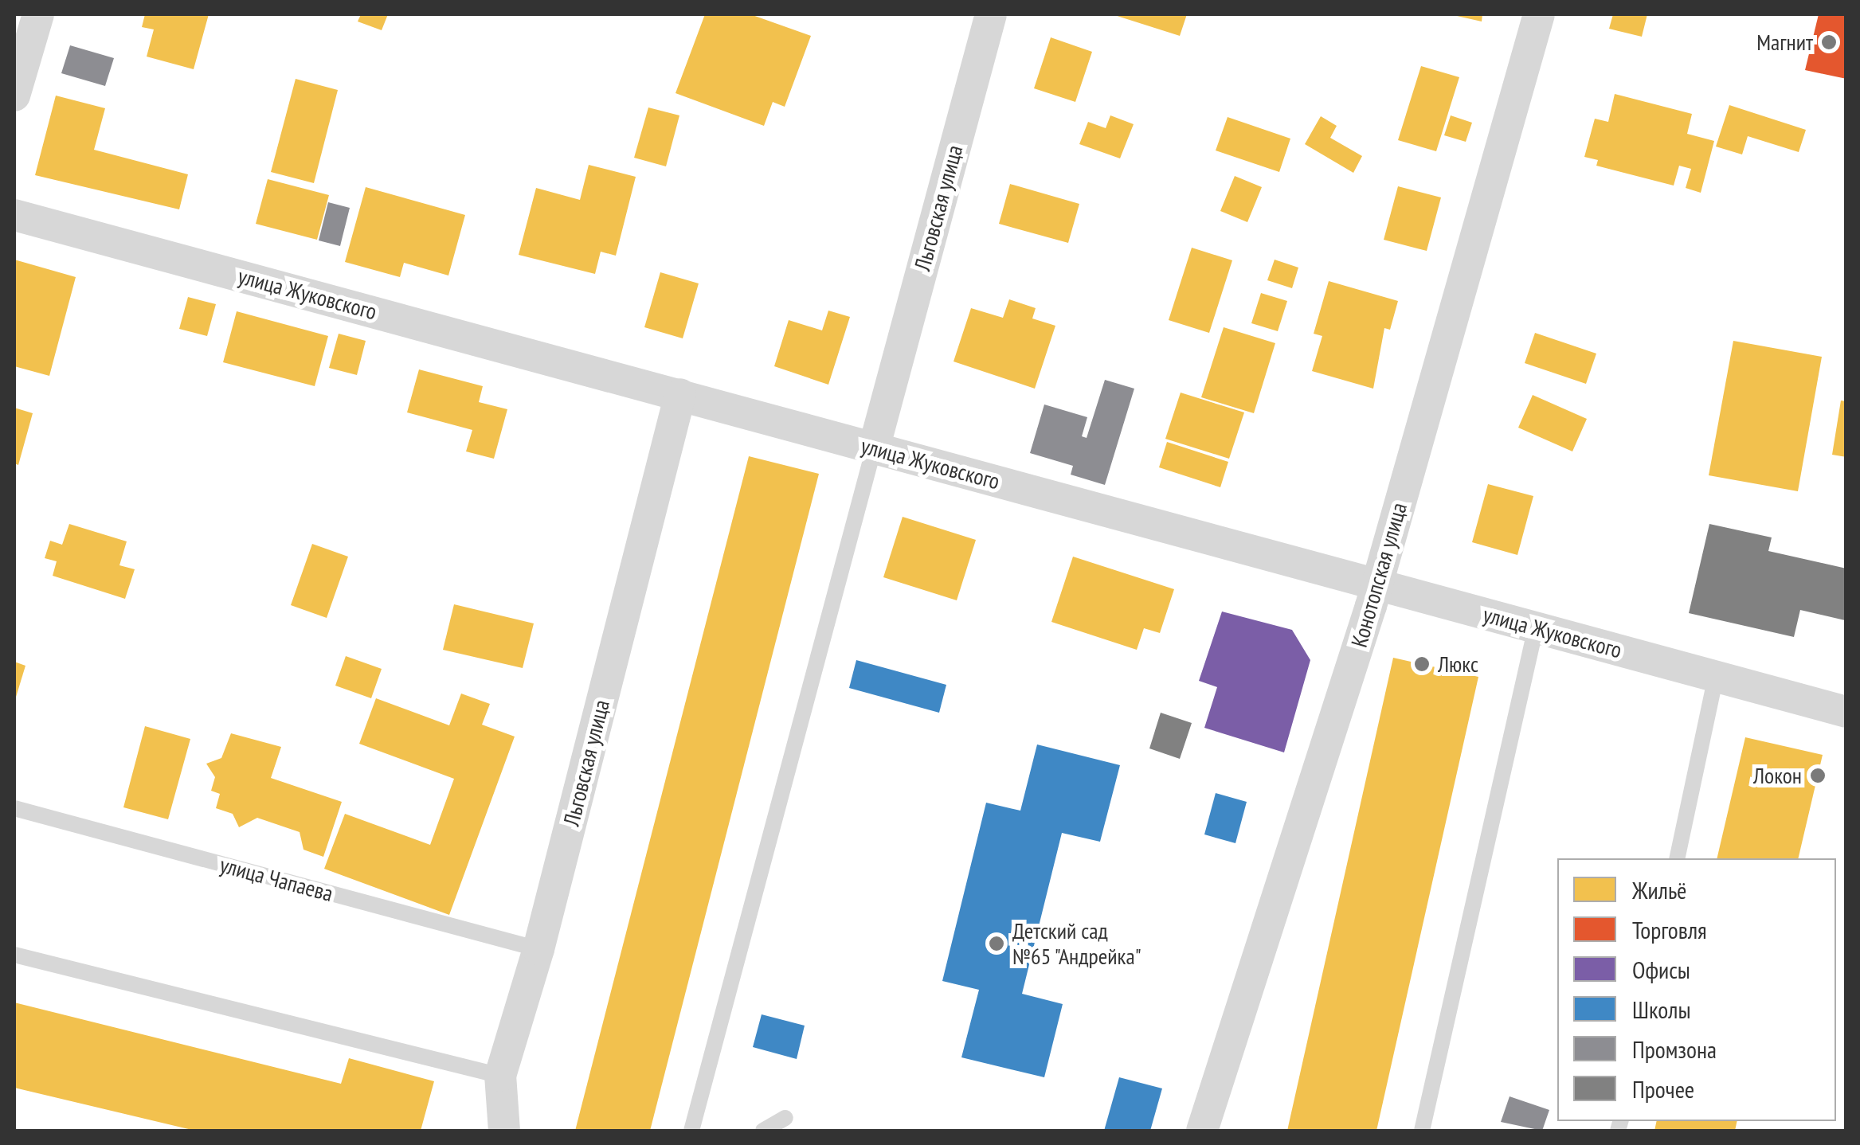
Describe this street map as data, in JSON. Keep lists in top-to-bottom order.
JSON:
{
  "streets": {
    "street": ["Льговская улица", "улица Жуковского", "Конотопская улица"],
    "lane": ["улица Чапаева"]
  },
  "crossings": [
    ["Льговская улица", "улица Жуковского"],
    ["Льговская улица", "улица Чапаева"],
    ["улица Жуковского", "Конотопская улица"]
  ],
  "places": [
    "Магнит",
    "Люкс",
    "Локон",
    "Детский сад №65 \"Андрейка\""
  ],
  "legend": [
    "Жильё",
    "Торговля",
    "Офисы",
    "Школы",
    "Промзона",
    "Прочее"
  ]
}
